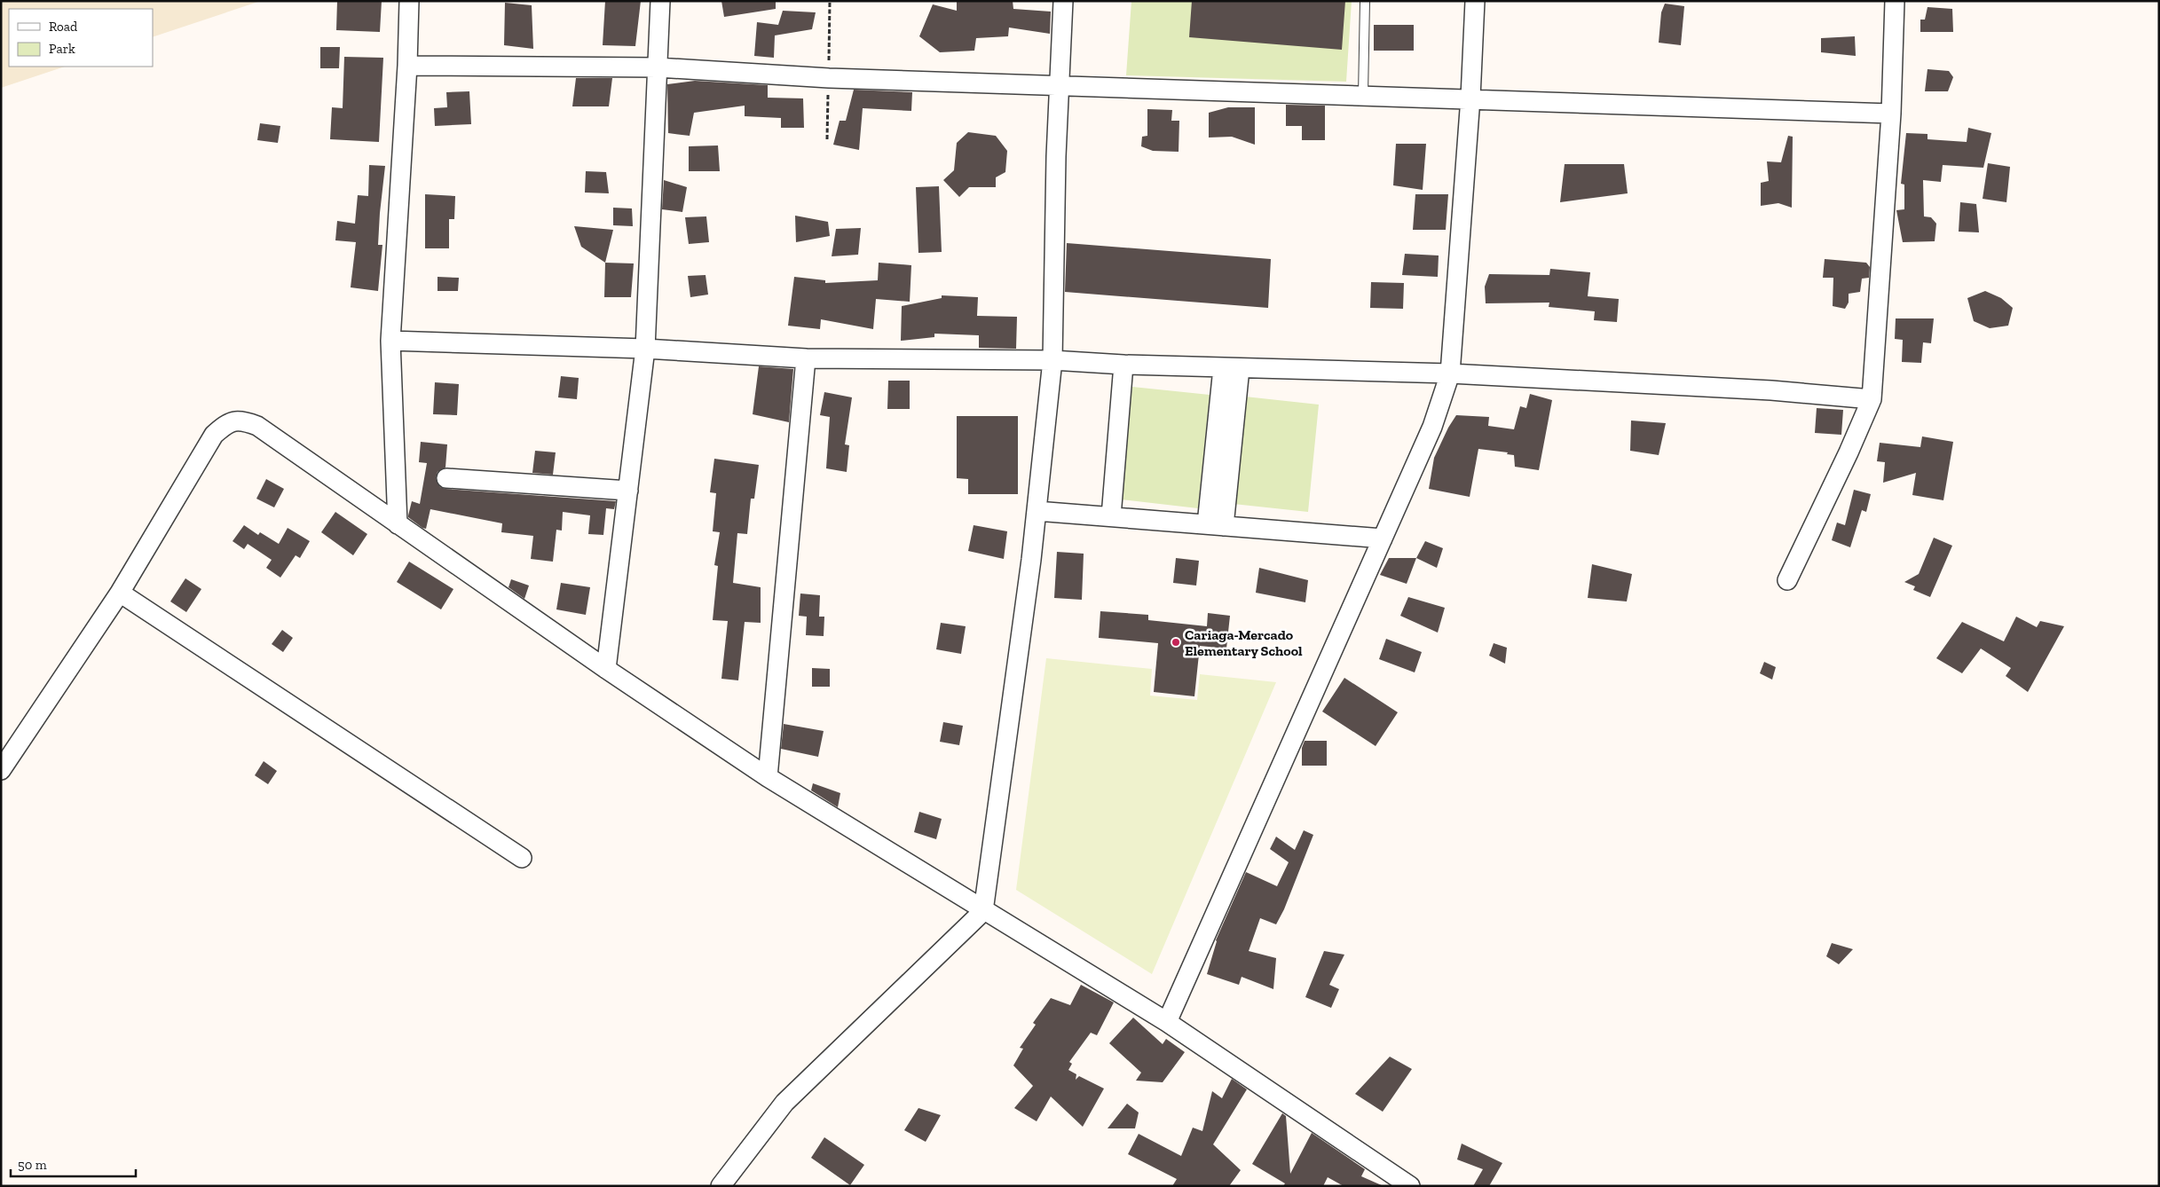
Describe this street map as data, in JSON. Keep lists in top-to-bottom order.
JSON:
{
  "places": ["Cariaga-Mercado Elementary School"],
  "legend": ["Road", "Park"],
  "scale_bar": "50 m"
}
